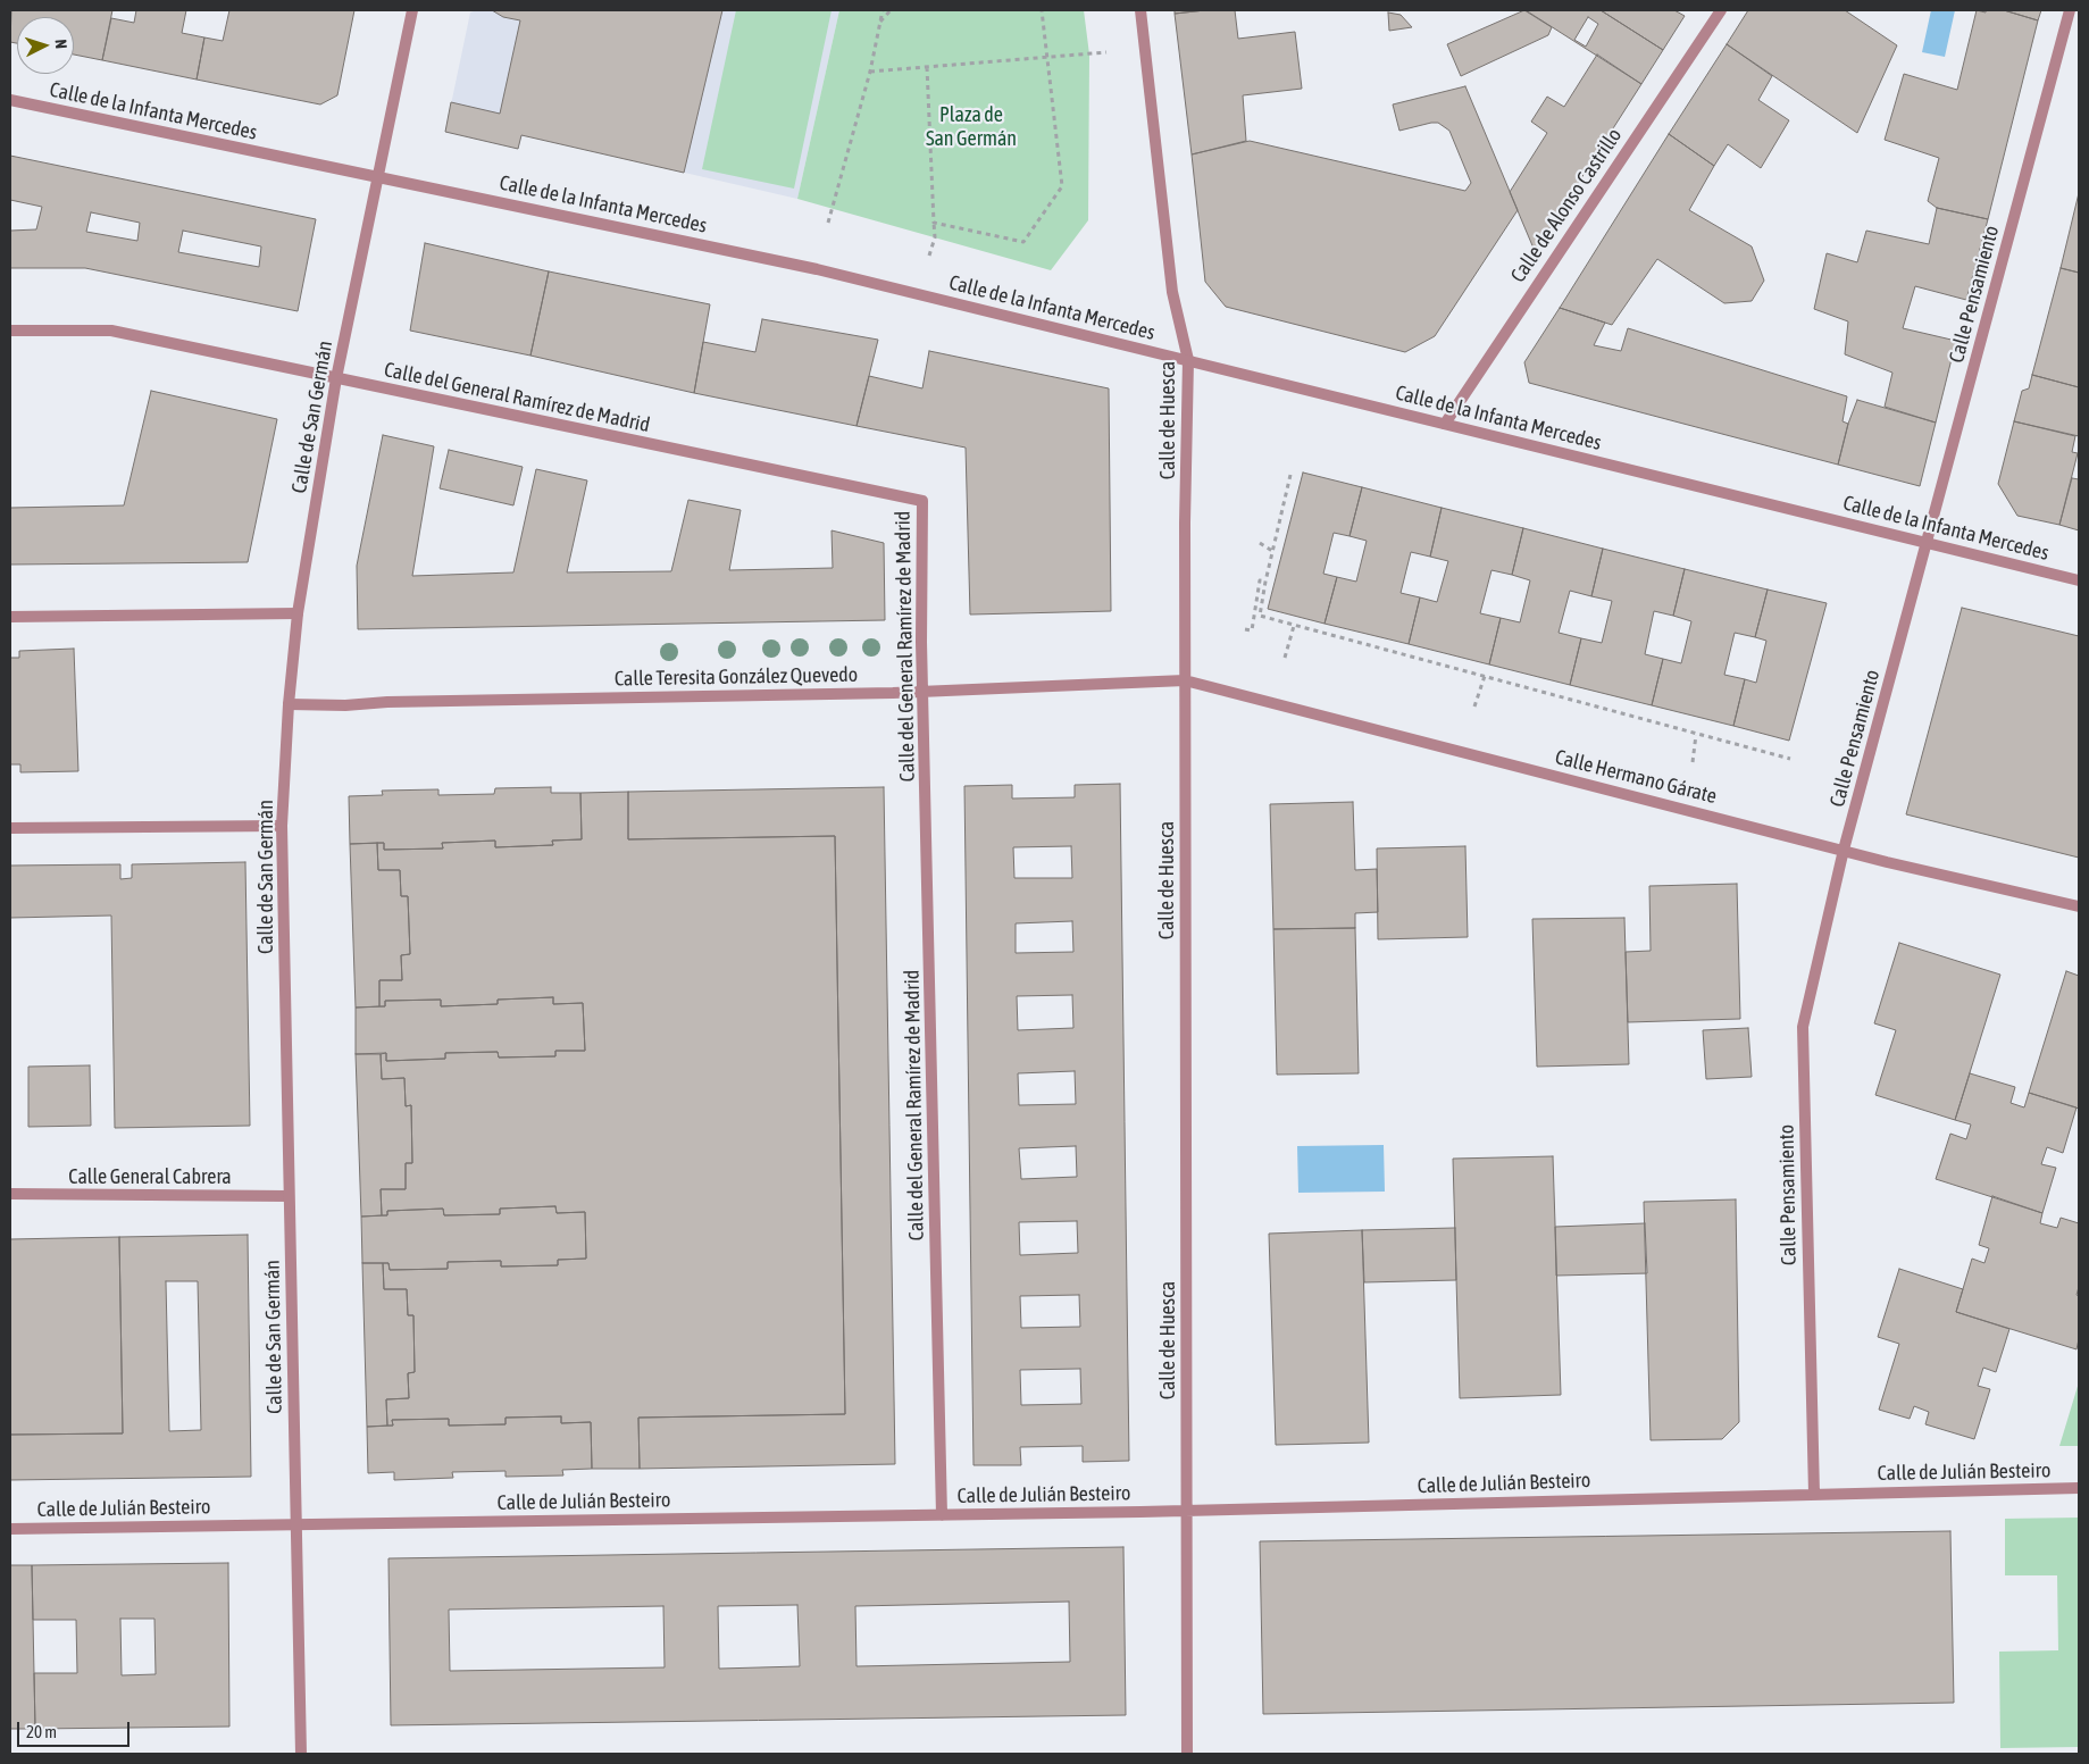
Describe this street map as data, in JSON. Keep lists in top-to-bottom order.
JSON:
{
  "streets": {
    "street": [
      "Calle de la Infanta Mercedes",
      "Calle de Alonso Castrillo",
      "Calle Pensamiento",
      "Calle del General Ramírez de Madrid",
      "Calle de San Germán",
      "Calle de Huesca",
      "Calle Teresita González Quevedo",
      "Calle Hermano Gárate",
      "Calle General Cabrera",
      "Calle de Julián Besteiro"
    ]
  },
  "crossings": [
    ["Calle de la Infanta Mercedes", "Calle de Alonso Castrillo"],
    ["Calle de la Infanta Mercedes", "Calle Pensamiento"],
    ["Calle de la Infanta Mercedes", "Calle de San Germán"],
    ["Calle de la Infanta Mercedes", "Calle de Huesca"],
    ["Calle Pensamiento", "Calle Hermano Gárate"],
    ["Calle Pensamiento", "Calle de Julián Besteiro"],
    ["Calle del General Ramírez de Madrid", "Calle de San Germán"],
    ["Calle del General Ramírez de Madrid", "Calle Teresita González Quevedo"],
    ["Calle del General Ramírez de Madrid", "Calle de Julián Besteiro"],
    ["Calle de San Germán", "Calle Teresita González Quevedo"],
    ["Calle de San Germán", "Calle General Cabrera"],
    ["Calle de San Germán", "Calle de Julián Besteiro"],
    ["Calle de Huesca", "Calle Teresita González Quevedo"],
    ["Calle de Huesca", "Calle Hermano Gárate"],
    ["Calle de Huesca", "Calle de Julián Besteiro"],
    ["Calle Teresita González Quevedo", "Calle Hermano Gárate"]
  ],
  "parks": ["Plaza de San Germán"],
  "scale_bar": "20 m",
  "north": "right"
}
